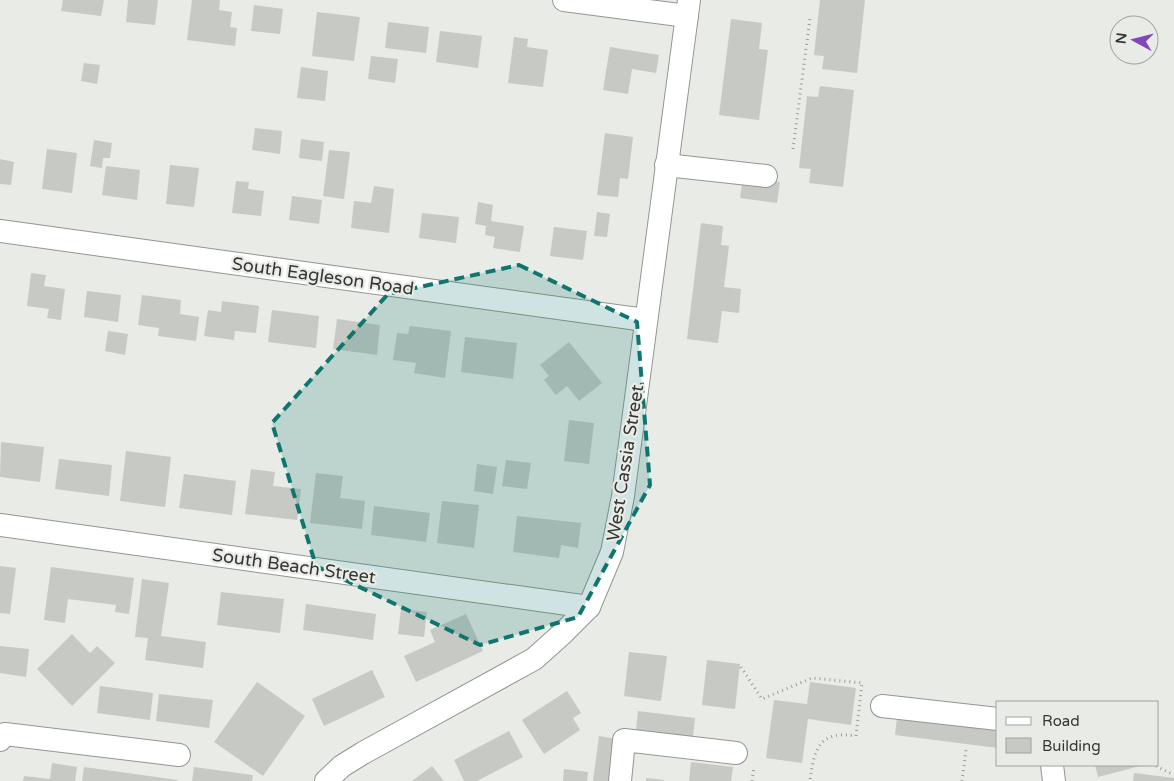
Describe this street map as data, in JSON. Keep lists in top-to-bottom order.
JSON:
{
  "streets": {
    "street": ["South Eagleson Road", "West Cassia Street", "South Beach Street"]
  },
  "crossings": [
    ["South Eagleson Road", "West Cassia Street"],
    ["West Cassia Street", "South Beach Street"]
  ],
  "legend": ["Road", "Building"],
  "north": "left"
}
